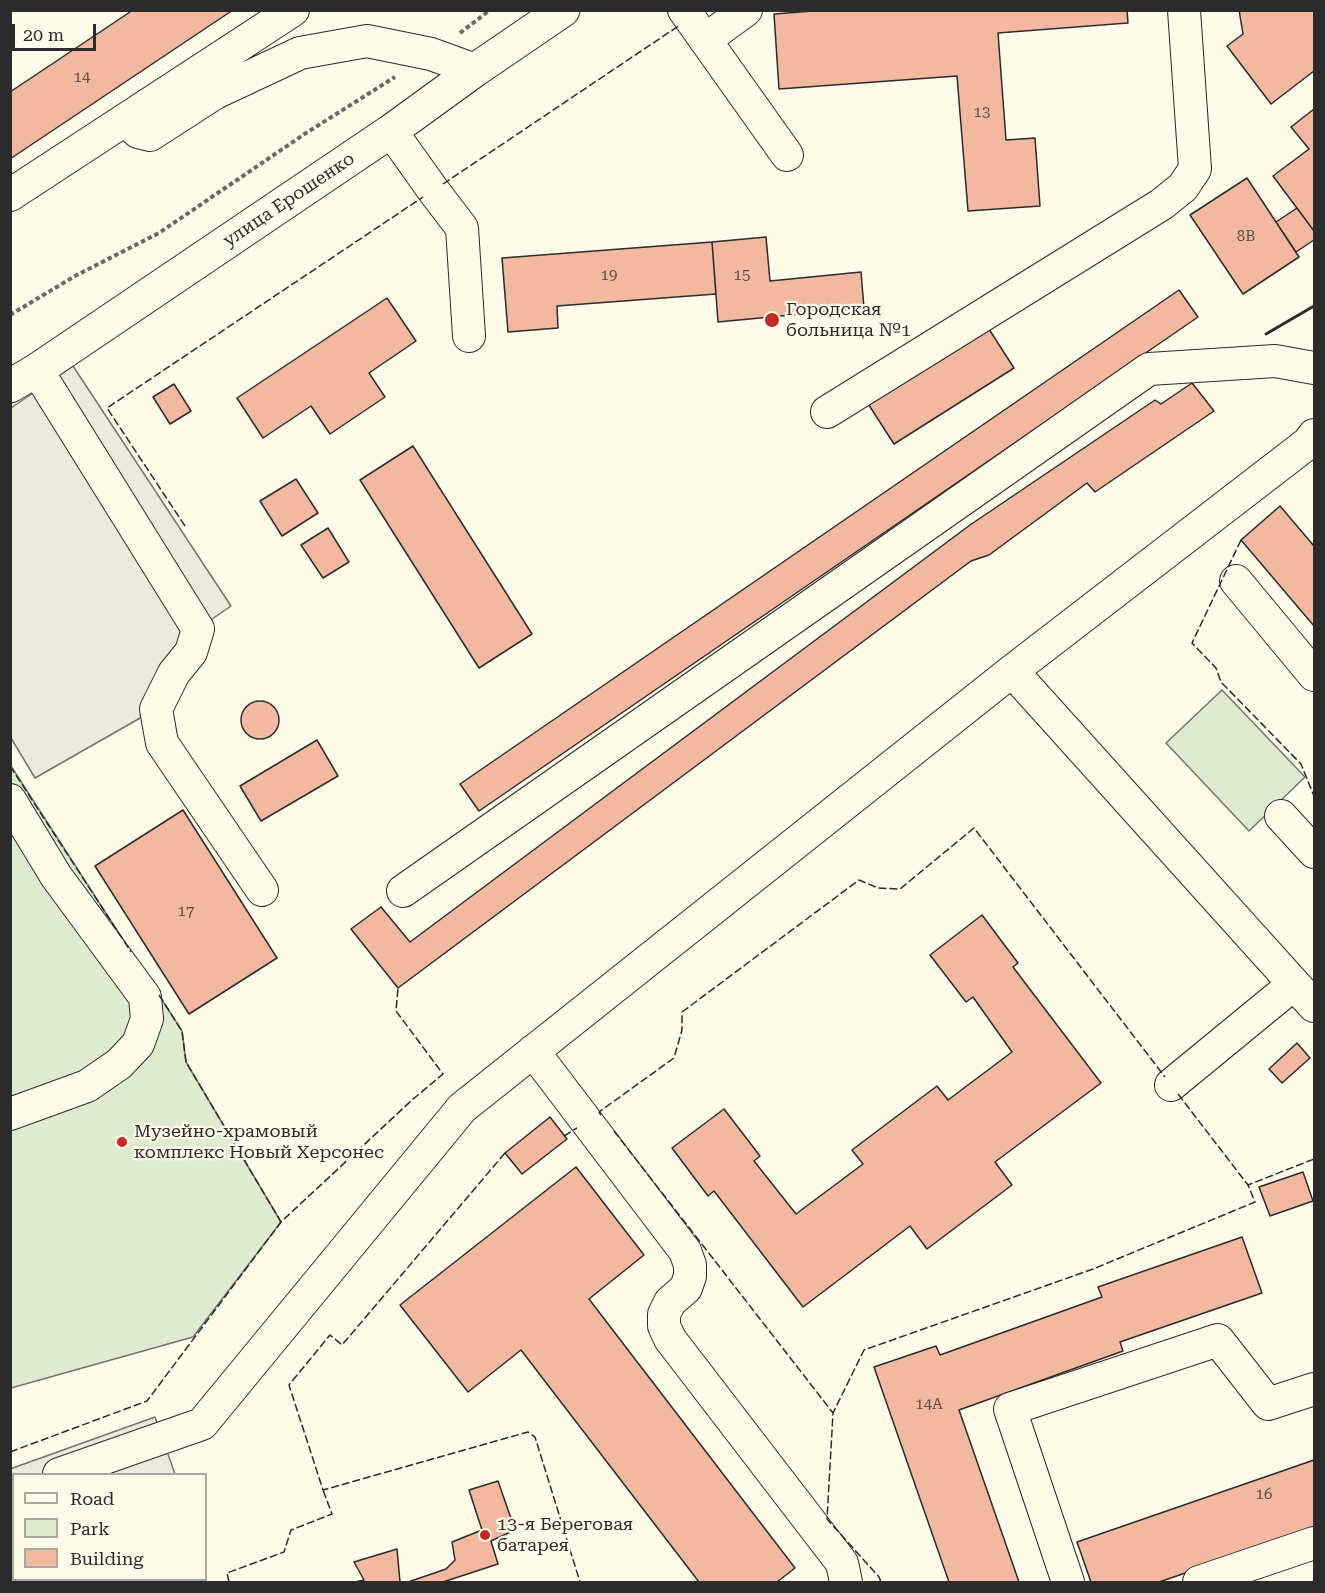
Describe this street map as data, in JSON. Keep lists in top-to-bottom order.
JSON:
{
  "streets": {
    "main road": ["улица Ерошенко"]
  },
  "places": ["Городская больница №1", "Музейно-храмовый комплекс Новый Херсонес", "13-я Береговая батарея"],
  "house_numbers": [
    "14",
    "13",
    "8В",
    "19",
    "15",
    "17",
    "14А",
    "16"
  ],
  "legend": ["Road", "Park", "Building"],
  "scale_bar": "20 m"
}
